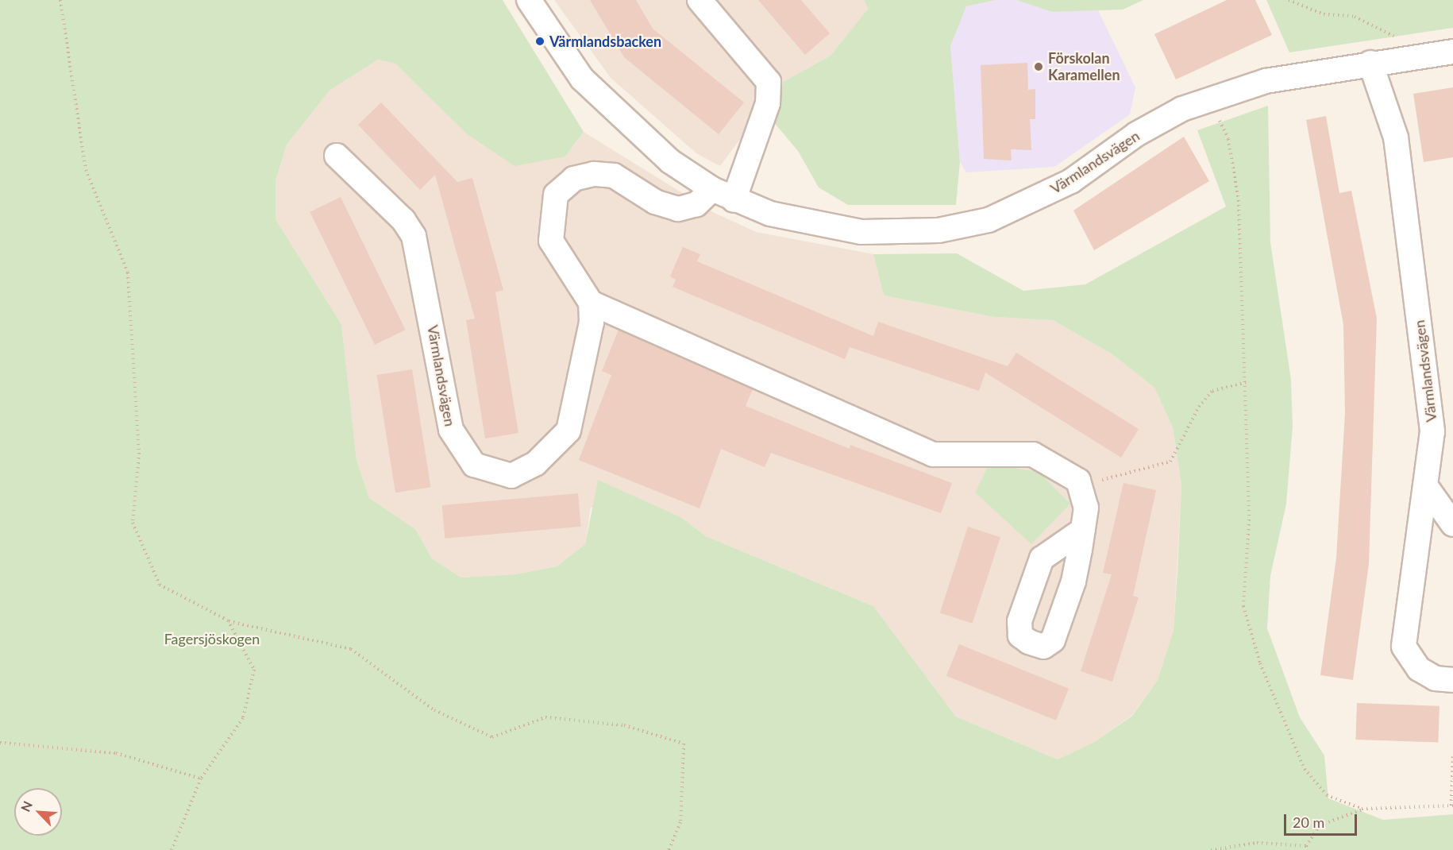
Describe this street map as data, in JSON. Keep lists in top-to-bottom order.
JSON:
{
  "streets": {
    "street": ["Värmlandsvägen"]
  },
  "parks": ["Fagersjöskogen"],
  "places": ["Värmlandsbacken", "Förskolan Karamellen"],
  "scale_bar": "20 m",
  "north": "top left"
}
